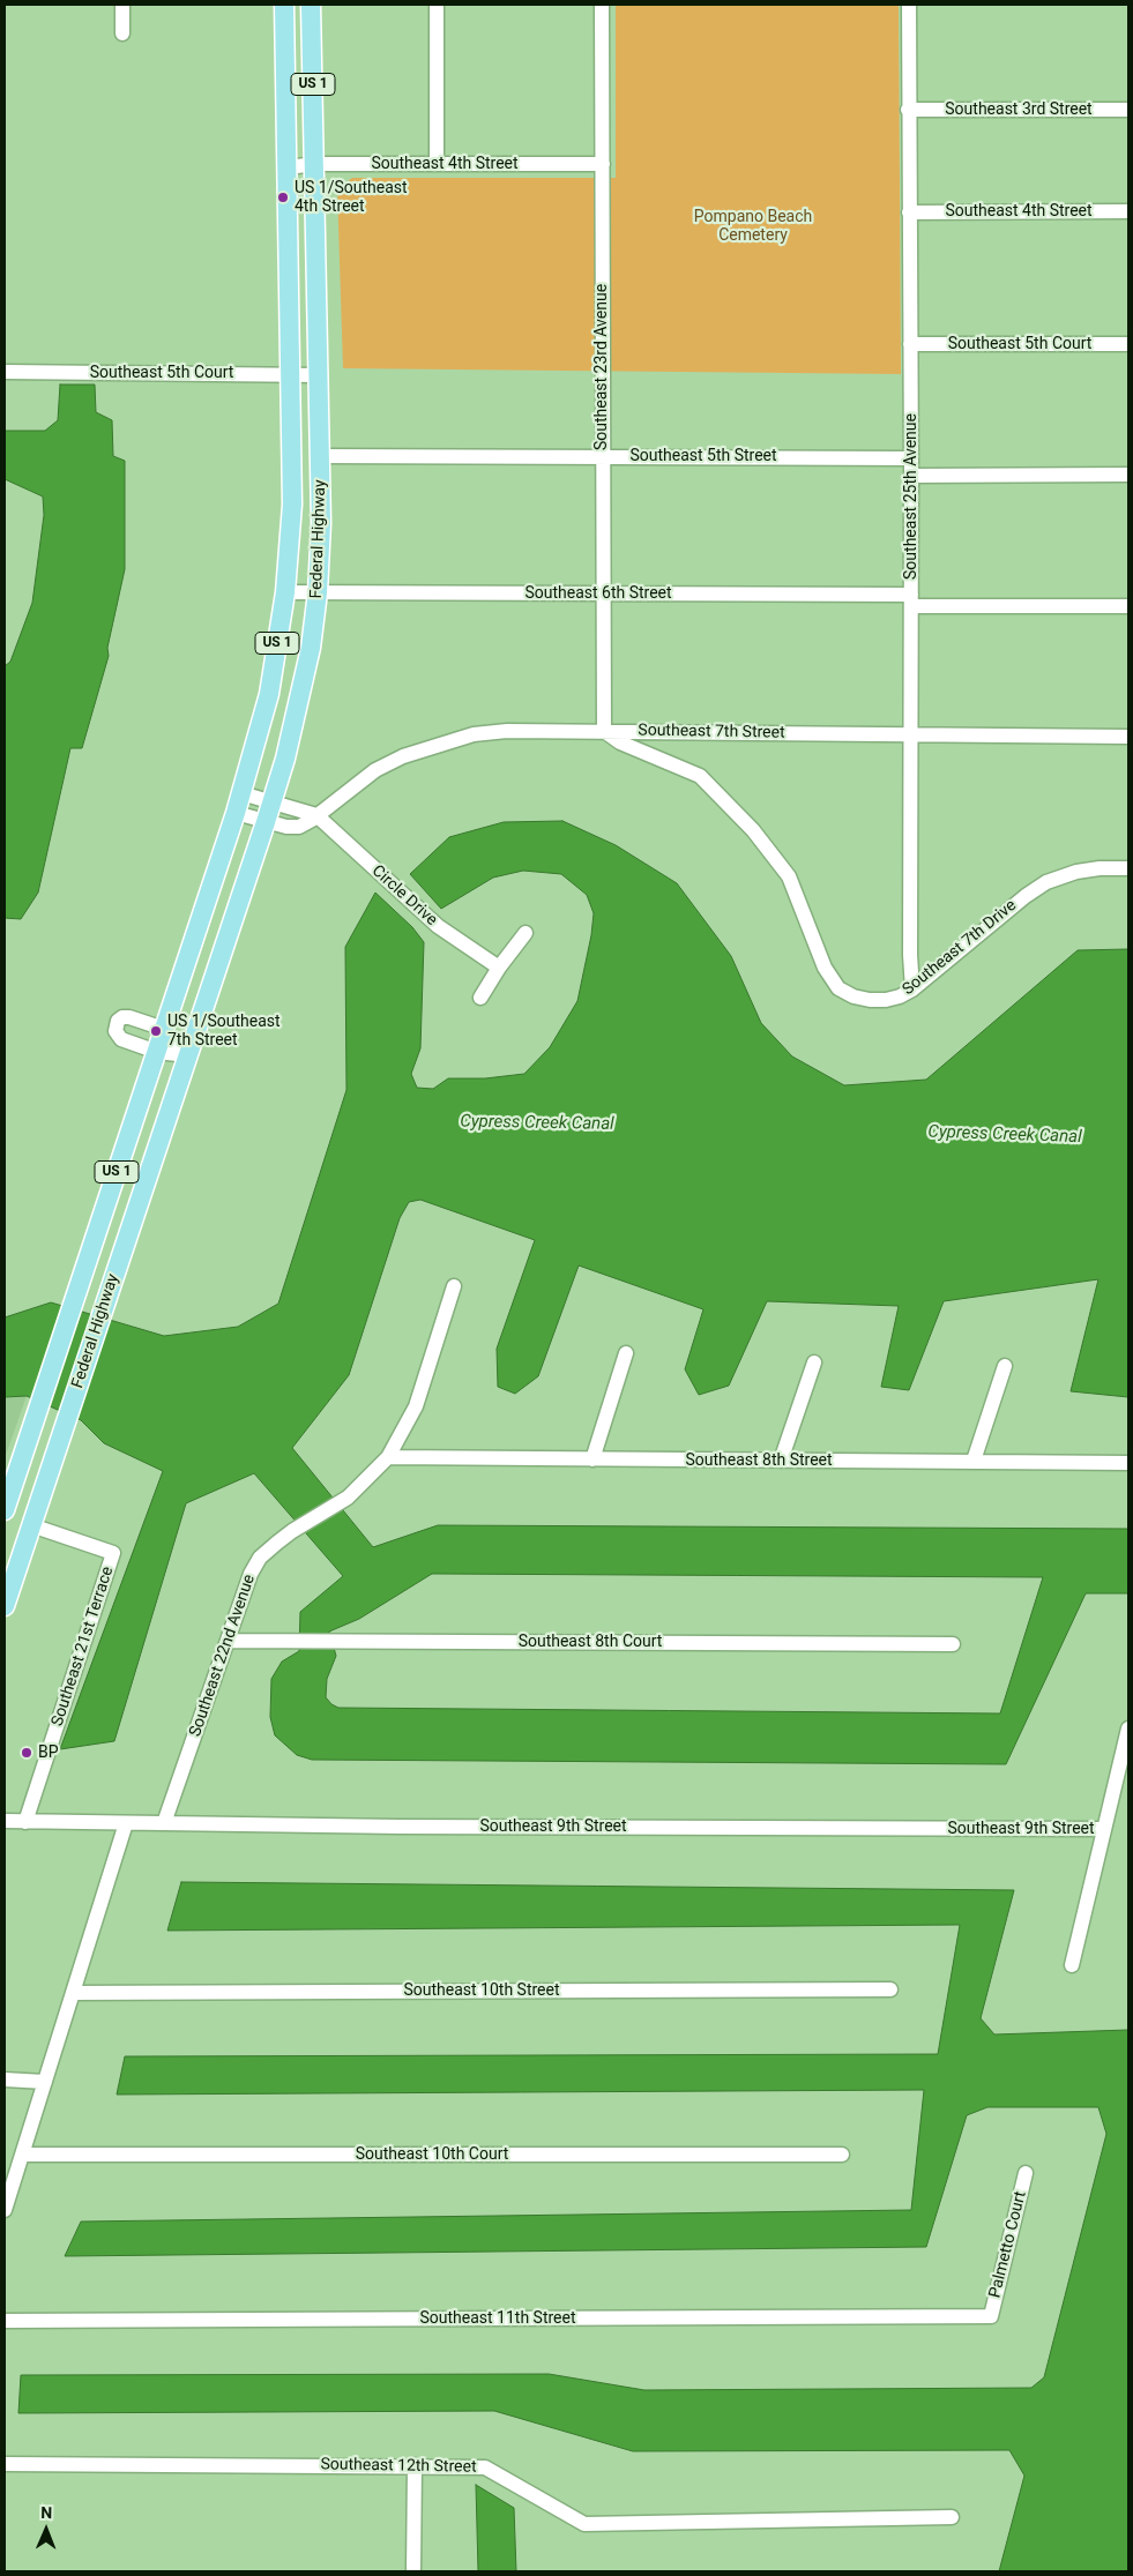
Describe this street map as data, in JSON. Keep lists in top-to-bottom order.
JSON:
{
  "streets": {
    "main road": ["US 1", "Federal Highway"],
    "street": [
      "Southeast 3rd Street",
      "Southeast 4th Street",
      "Southeast 5th Court",
      "Southeast 23rd Avenue",
      "Southeast 5th Street",
      "Southeast 25th Avenue",
      "Southeast 6th Street",
      "Southeast 7th Street",
      "Circle Drive",
      "Southeast 7th Drive",
      "Southeast 8th Street",
      "Southeast 8th Court",
      "Southeast 21st Terrace",
      "Southeast 22nd Avenue",
      "Southeast 9th Street",
      "Southeast 10th Street",
      "Southeast 10th Court",
      "Palmetto Court",
      "Southeast 11th Street",
      "Southeast 12th Street"
    ]
  },
  "crossings": [
    ["Southeast 3rd Street", "Southeast 25th Avenue"],
    ["Southeast 4th Street", "Southeast 23rd Avenue"],
    ["Southeast 4th Street", "Southeast 25th Avenue"],
    ["Southeast 4th Street", "Federal Highway"],
    ["Southeast 5th Court", "Southeast 25th Avenue"],
    ["Southeast 5th Court", "Federal Highway"],
    ["Southeast 23rd Avenue", "Southeast 5th Street"],
    ["Southeast 23rd Avenue", "Southeast 6th Street"],
    ["Southeast 23rd Avenue", "Southeast 7th Street"],
    ["Southeast 23rd Avenue", "Southeast 7th Drive"],
    ["Southeast 5th Street", "Southeast 25th Avenue"],
    ["Southeast 5th Street", "Federal Highway"],
    ["Southeast 25th Avenue", "Southeast 6th Street"],
    ["Southeast 25th Avenue", "Southeast 7th Street"],
    ["Southeast 25th Avenue", "Southeast 7th Drive"],
    ["Federal Highway", "Southeast 6th Street"],
    ["Federal Highway", "Southeast 7th Street"],
    ["Federal Highway", "Southeast 21st Terrace"],
    ["Southeast 7th Street", "Circle Drive"],
    ["Southeast 7th Street", "Southeast 7th Drive"],
    ["Southeast 8th Street", "Southeast 22nd Avenue"],
    ["Southeast 8th Court", "Southeast 22nd Avenue"],
    ["Southeast 21st Terrace", "Southeast 9th Street"],
    ["Southeast 22nd Avenue", "Southeast 9th Street"],
    ["Palmetto Court", "Southeast 11th Street"]
  ],
  "water": ["Cypress Creek Canal"],
  "parks": ["Pompano Beach Cemetery"],
  "places": ["US 1/Southeast 4th Street", "US 1/Southeast 7th Street", "BP"],
  "north": "top"
}
